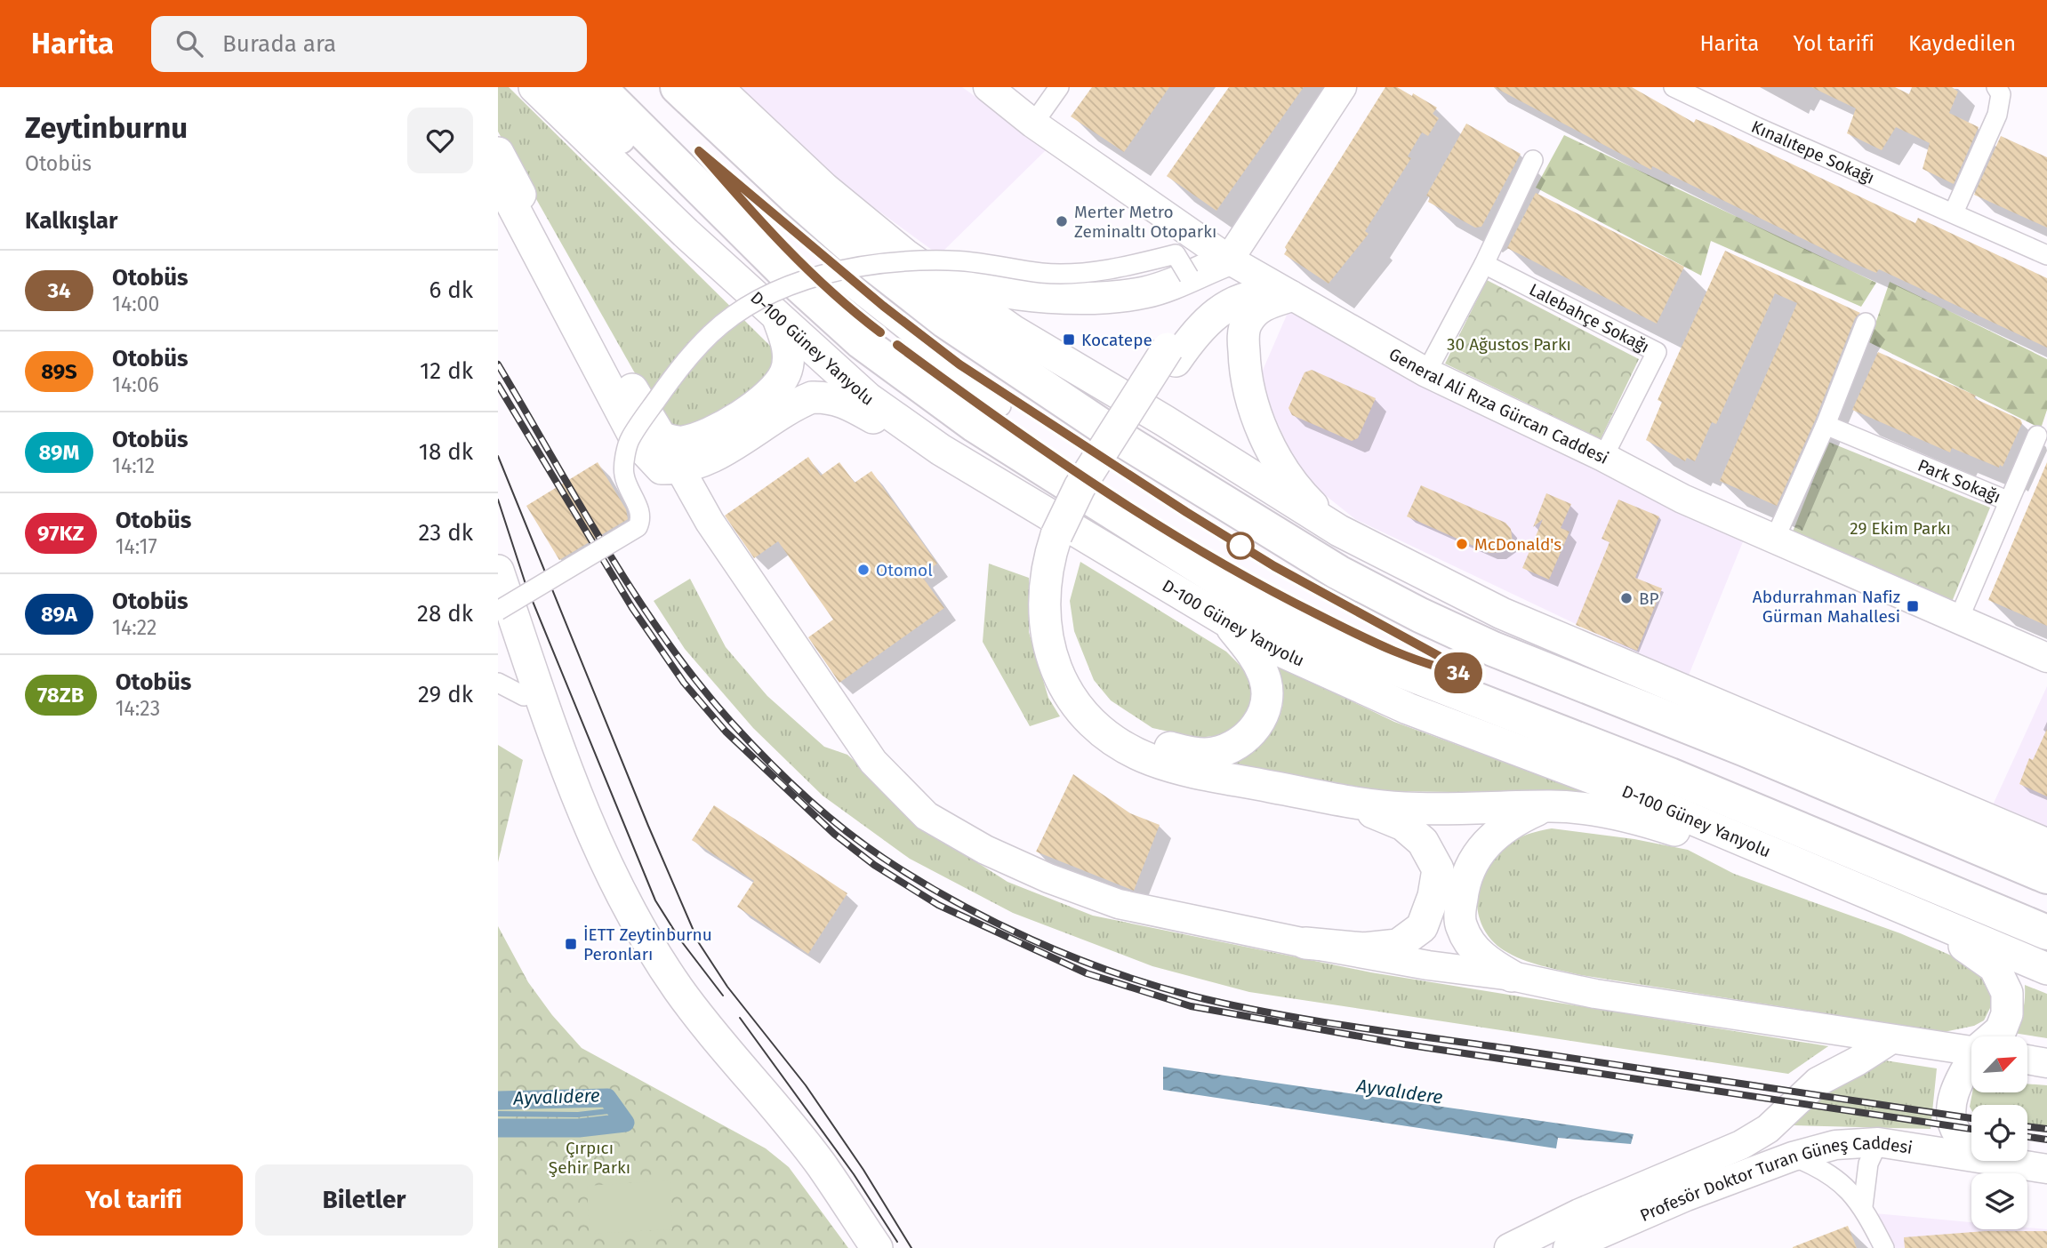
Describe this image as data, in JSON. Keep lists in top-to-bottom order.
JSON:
{
  "streets": {
    "main road": ["D-100 Güney Yanyolu", "General Ali Rıza Gürcan Caddesi", "Profesör Doktor Turan Güneş Caddesi"],
    "street": ["Kınalıtepe Sokağı", "Lalebahçe Sokağı", "Park Sokağı"]
  },
  "crossings": [
    ["Lalebahçe Sokağı", "General Ali Rıza Gürcan Caddesi"],
    ["General Ali Rıza Gürcan Caddesi", "Park Sokağı"]
  ],
  "water": ["Ayvalıdere"],
  "parks": ["30 Ağustos Parkı", "29 Ekim Parkı", "Çırpıcı Şehir Parkı"],
  "places": {
    "other": [
      "Merter Metro Zeminaltı Otoparkı",
      "McDonald's",
      "Otomol",
      "BP"
    ],
    "transit": ["Kocatepe", "Abdurrahman Nafiz Gürman Mahallesi", "İETT Zeytinburnu Peronları"]
  },
  "lines": ["bus line 34"],
  "north": "top right",
  "page": {
    "header": "Harita",
    "search": "Burada ara",
    "nav": ["Harita", "Yol tarifi", "Kaydedilen"],
    "heading": [
      ["Zeytinburnu", "Otobüs"],
      "Kalkışlar"
    ],
    "on_map": "34",
    "list": [
      {
        "mark": "34",
        "name": "Otobüs",
        "note": "14:00",
        "value": "6 dk"
      },
      {
        "mark": "89S",
        "name": "Otobüs",
        "note": "14:06",
        "value": "12 dk"
      },
      {
        "mark": "89M",
        "name": "Otobüs",
        "note": "14:12",
        "value": "18 dk"
      },
      {
        "mark": "97KZ",
        "name": "Otobüs",
        "note": "14:17",
        "value": "23 dk"
      },
      {
        "mark": "89A",
        "name": "Otobüs",
        "note": "14:22",
        "value": "28 dk"
      },
      {
        "mark": "78ZB",
        "name": "Otobüs",
        "note": "14:23",
        "value": "29 dk"
      }
    ],
    "buttons": ["Yol tarifi", "Biletler"]
  }
}
